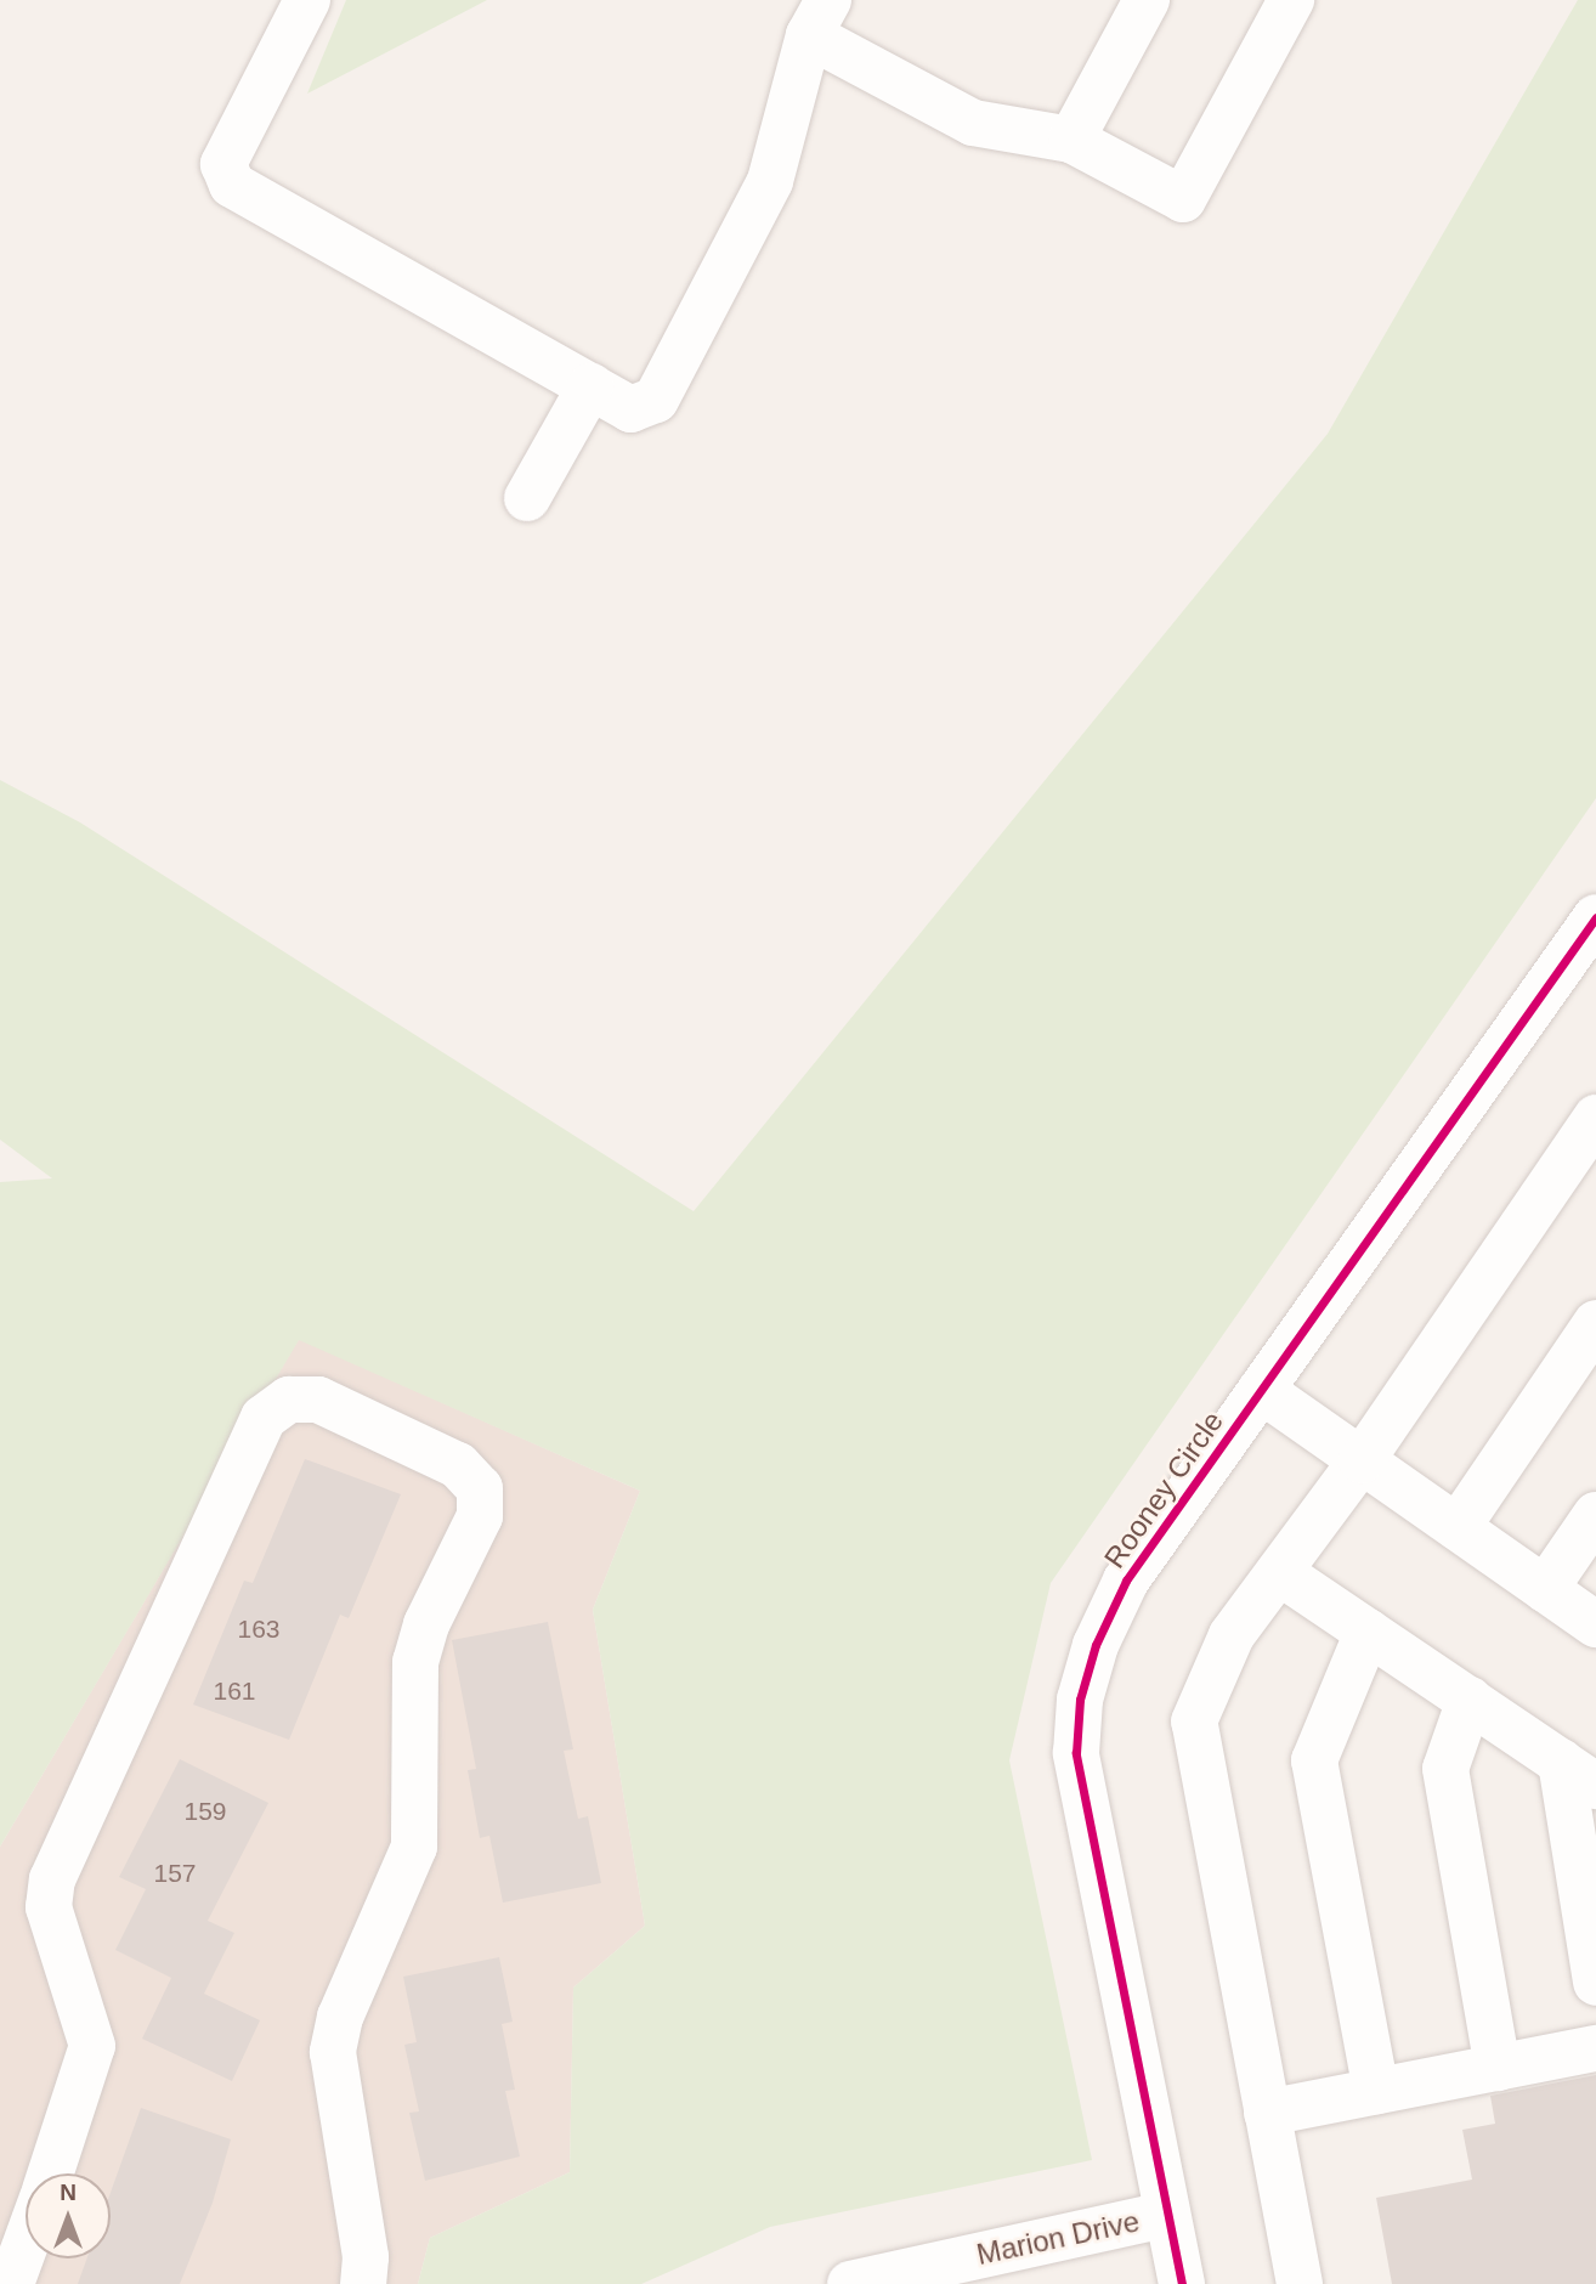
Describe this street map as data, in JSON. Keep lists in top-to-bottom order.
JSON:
{
  "streets": {
    "street": ["Rooney Circle", "Marion Drive"]
  },
  "crossings": [
    ["Rooney Circle", "Marion Drive"]
  ],
  "house_numbers": [
    "163",
    "161",
    "159",
    "157"
  ],
  "north": "top"
}
